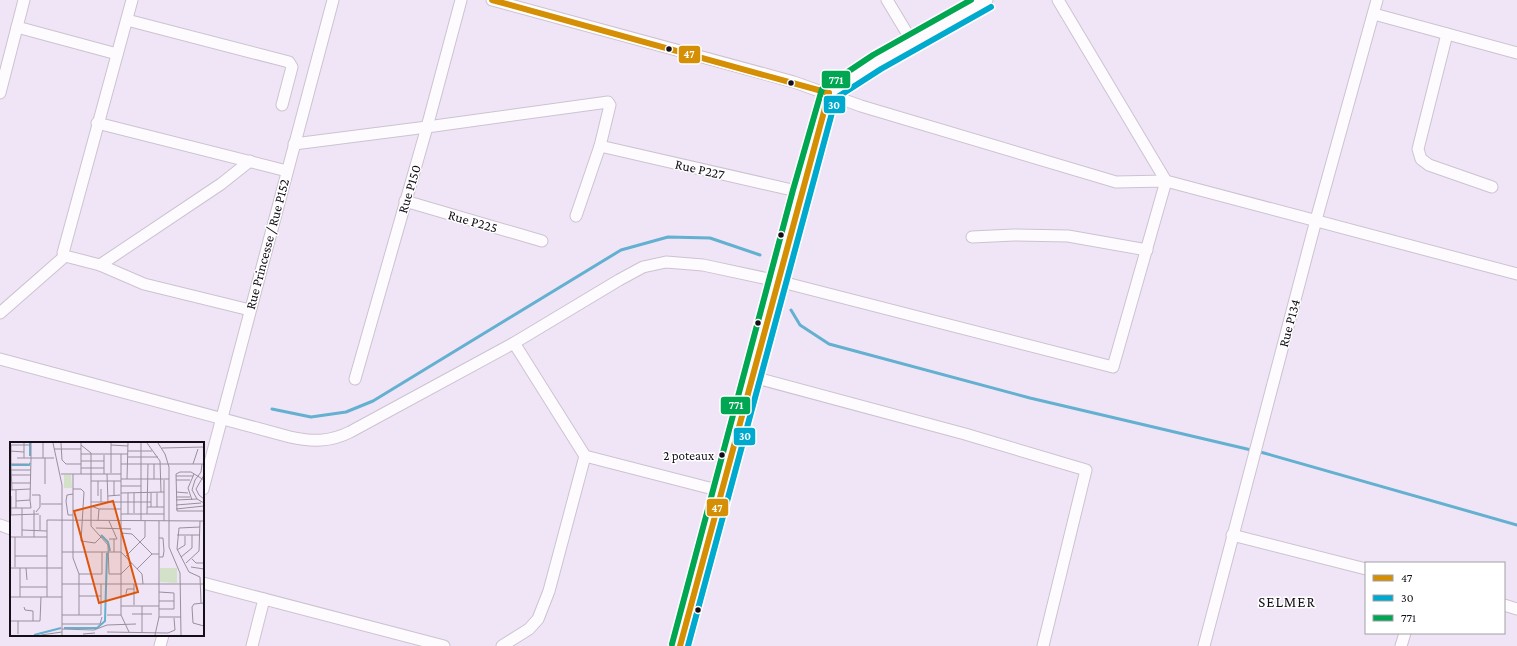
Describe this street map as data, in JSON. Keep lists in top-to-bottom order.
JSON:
{
  "streets": {
    "street": [
      "Rue P227",
      "Rue P150",
      "Rue P225",
      "Rue Princesse / Rue P152",
      "Rue P134"
    ]
  },
  "crossings": [
    ["Rue P150", "Rue P225"]
  ],
  "districts": ["SELMER"],
  "places": ["2 poteaux"],
  "lines": ["transit line 47", "transit line 771", "transit line 30"],
  "legend": ["47", "30", "771"]
}
